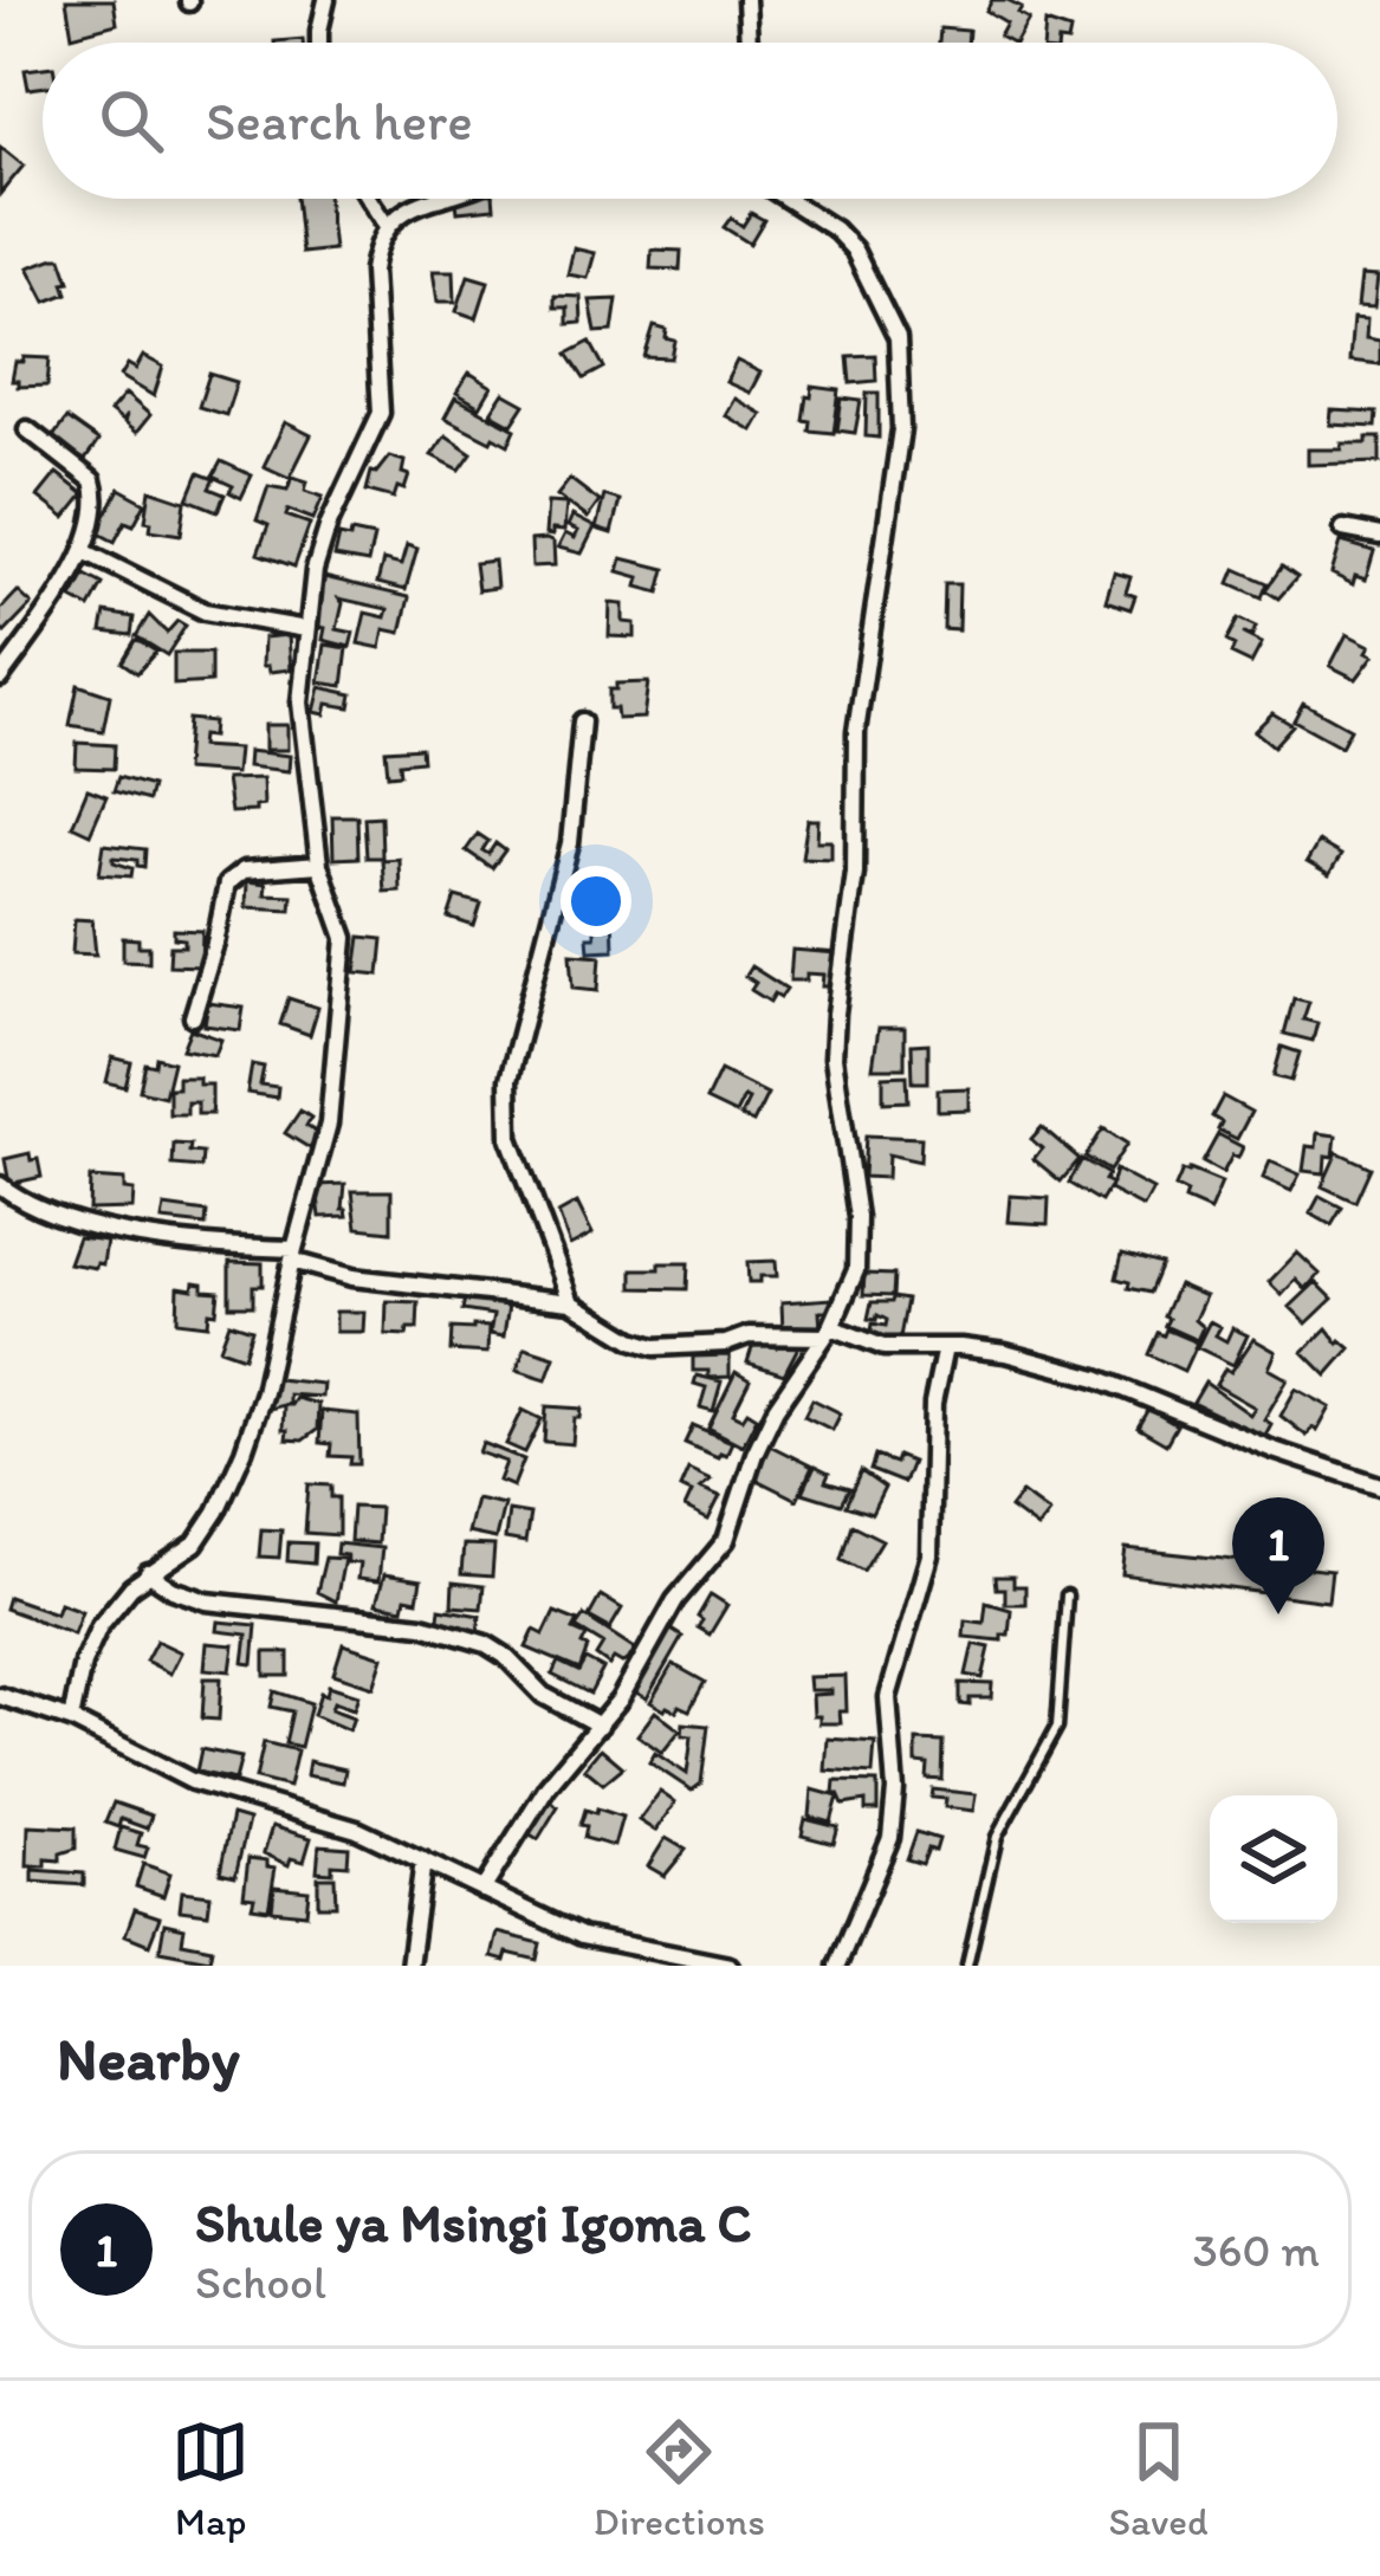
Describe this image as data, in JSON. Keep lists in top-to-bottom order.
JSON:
{
  "page": {
    "search": "Search here",
    "pins": "1",
    "heading": "Nearby",
    "list": [
      {
        "mark": "1",
        "name": "Shule ya Msingi Igoma C",
        "note": "School",
        "value": "360 m"
      }
    ],
    "nav": ["Map", "Directions", "Saved"]
  }
}
